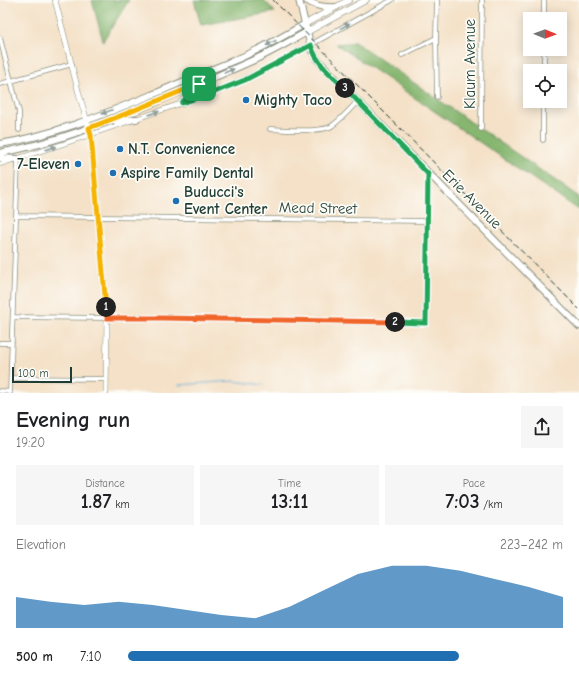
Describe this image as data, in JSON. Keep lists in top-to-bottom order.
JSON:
{
  "streets": {
    "main road": ["Erie Avenue"],
    "street": ["Klaum Avenue", "Mead Street"]
  },
  "places": [
    "Mighty Taco",
    "N.T. Convenience",
    "7-Eleven",
    "Aspire Family Dental",
    "Buducci's Event Center"
  ],
  "scale_bar": "100 m",
  "north": "right",
  "page": {
    "pins": ["3", "1", "2"],
    "scale": "100 m",
    "heading": ["Evening run", "19:20"],
    "stats": [
      ["Distance", "1.87 km"],
      ["Time", "13:11"],
      ["Pace", "7:03 /km"]
    ],
    "chart": ["Elevation", "223–242 m"],
    "list": [
      {
        "name": "500 m",
        "note": "7:10"
      }
    ]
  }
}
